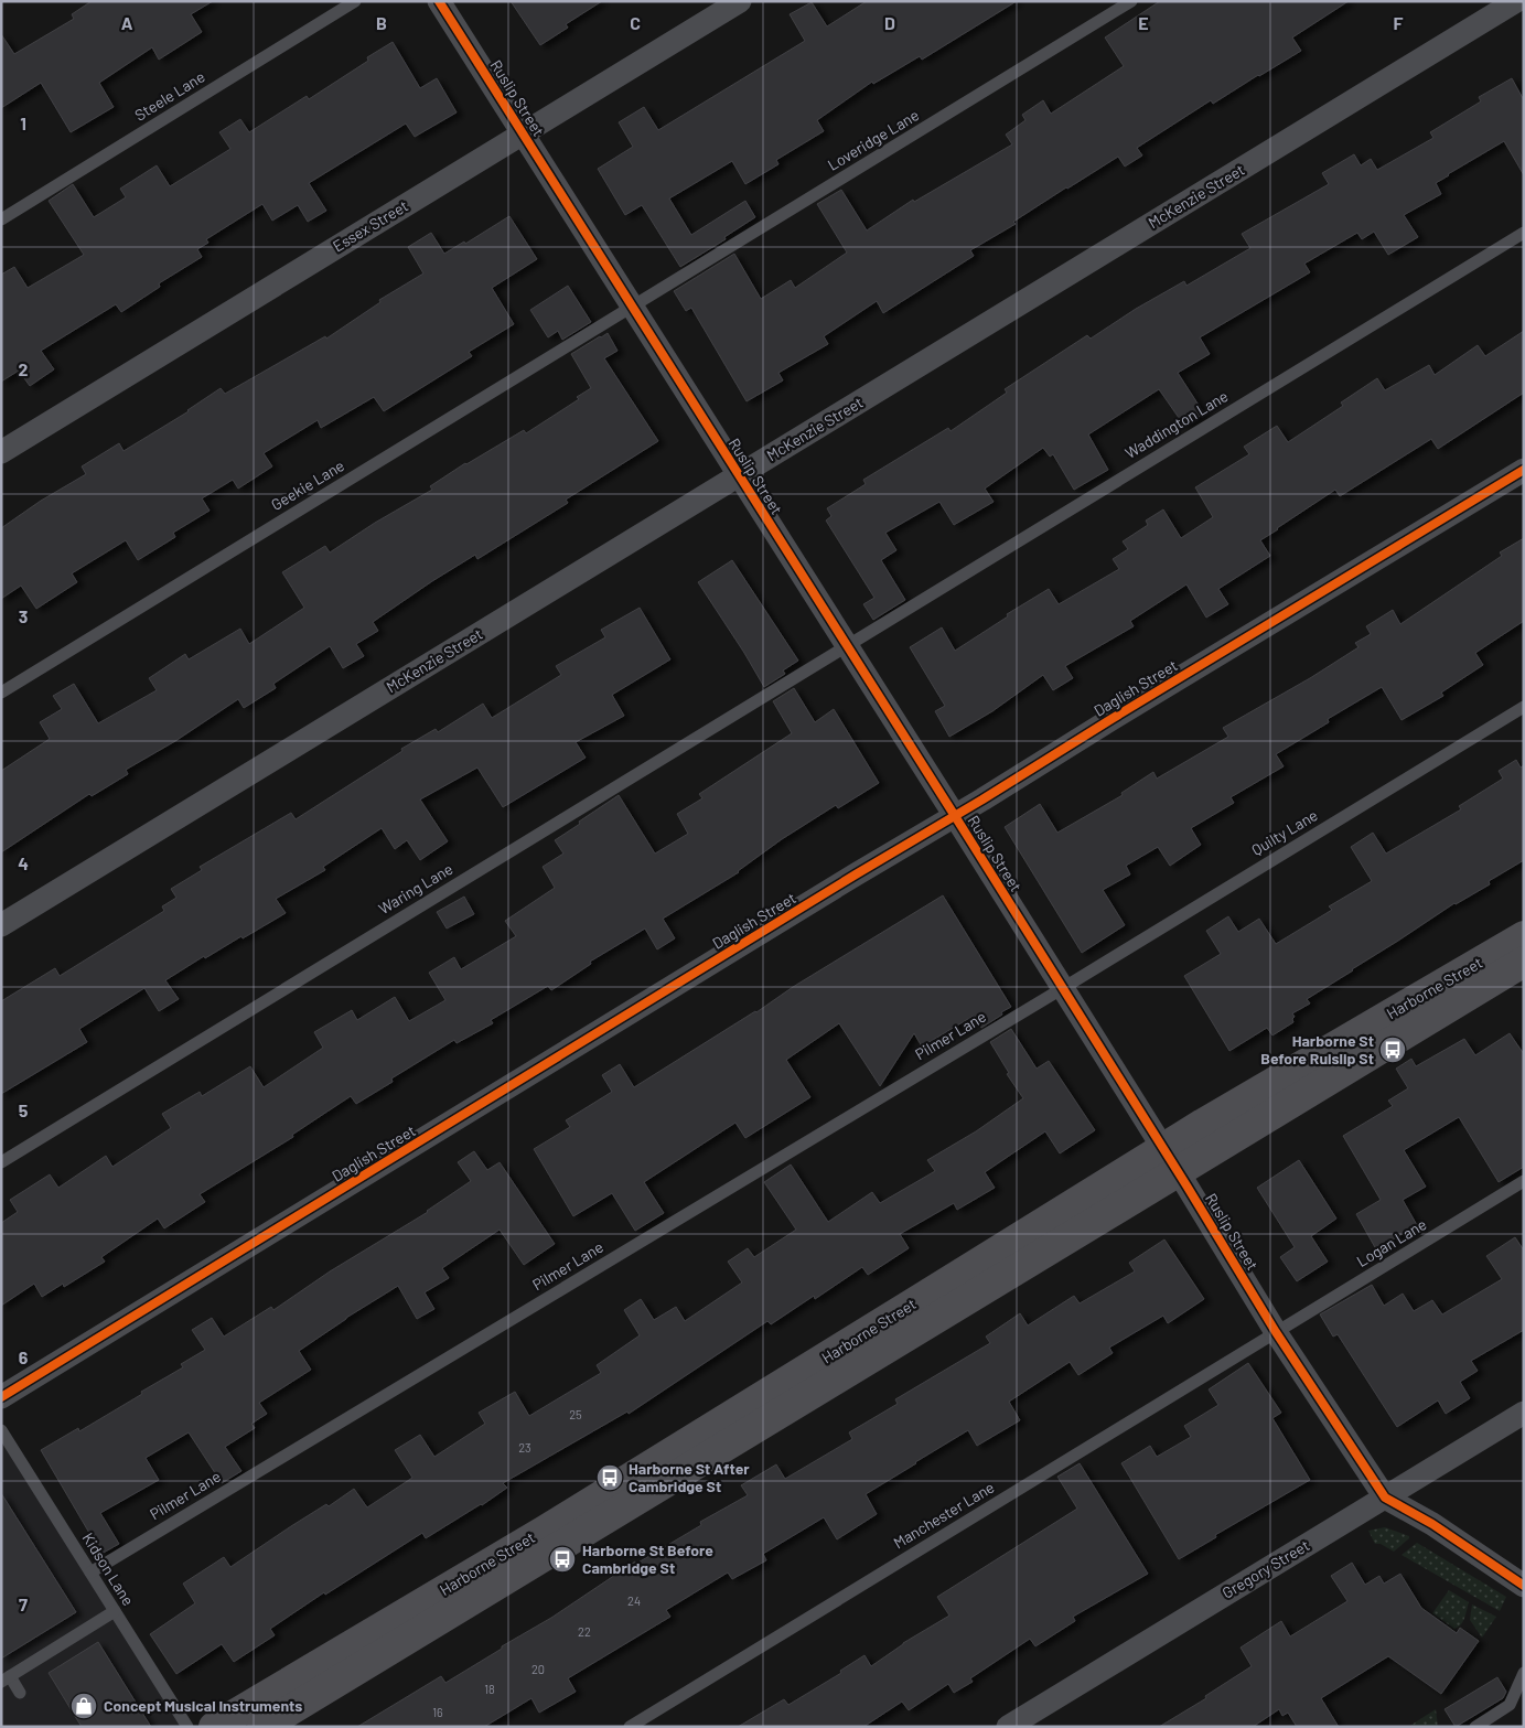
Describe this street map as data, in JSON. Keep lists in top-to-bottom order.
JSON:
{
  "streets": {
    "main road": ["Harborne Street"],
    "street": [
      "Ruslip Street",
      "McKenzie Street",
      "Essex Street",
      "Daglish Street",
      "Gregory Street"
    ],
    "lane": [
      "Steele Lane",
      "Loveridge Lane",
      "Waddington Lane",
      "Geekie Lane",
      "Quilty Lane",
      "Waring Lane",
      "Pilmer Lane",
      "Logan Lane",
      "Manchester Lane",
      "Kidson Lane"
    ]
  },
  "crossings": [
    ["Ruslip Street", "Loveridge Lane"],
    ["Ruslip Street", "McKenzie Street"],
    ["Ruslip Street", "Essex Street"],
    ["Ruslip Street", "Waddington Lane"],
    ["Ruslip Street", "Geekie Lane"],
    ["Ruslip Street", "Daglish Street"],
    ["Ruslip Street", "Quilty Lane"],
    ["Ruslip Street", "Waring Lane"],
    ["Ruslip Street", "Harborne Street"],
    ["Ruslip Street", "Pilmer Lane"],
    ["Ruslip Street", "Logan Lane"],
    ["Ruslip Street", "Manchester Lane"],
    ["Ruslip Street", "Gregory Street"],
    ["Loveridge Lane", "Geekie Lane"],
    ["Waddington Lane", "Waring Lane"],
    ["Quilty Lane", "Pilmer Lane"],
    ["Pilmer Lane", "Kidson Lane"],
    ["Logan Lane", "Manchester Lane"]
  ],
  "places": {
    "bus stop": ["Harborne St Before Ruislip St", "Harborne St After Cambridge St", "Harborne St Before Cambridge St"],
    "shop": ["Concept Musical Instruments"]
  },
  "house_numbers": [
    "25",
    "23",
    "24",
    "22",
    "20",
    "18",
    "16"
  ],
  "grid": {
    "columns": [
      "A",
      "B",
      "C",
      "D",
      "E",
      "F"
    ],
    "rows": [
      "1",
      "2",
      "3",
      "4",
      "5",
      "6",
      "7"
    ]
  }
}
